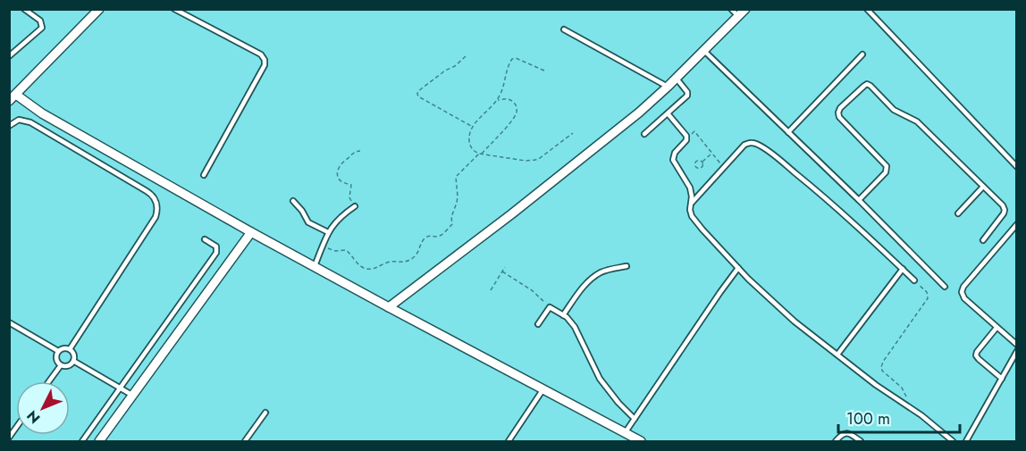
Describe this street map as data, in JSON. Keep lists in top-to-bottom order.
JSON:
{
  "scale_bar": "100 m",
  "north": "bottom left"
}
